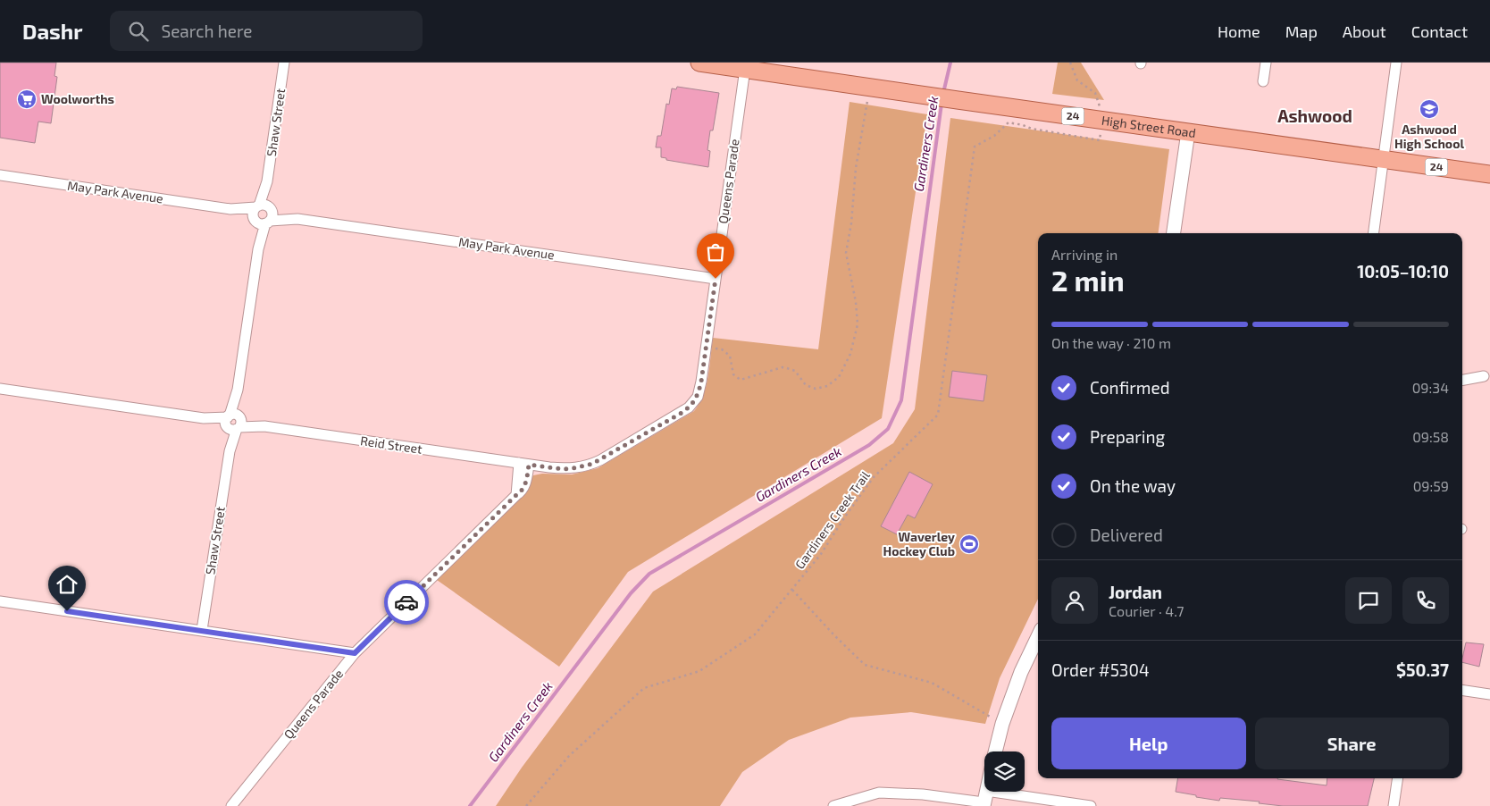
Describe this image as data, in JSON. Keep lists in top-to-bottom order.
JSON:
{
  "streets": {
    "main road": ["24", "High Street Road"],
    "street": [
      "Shaw Street",
      "Queens Parade",
      "May Park Avenue",
      "Reid Street"
    ],
    "path": ["Gardiners Creek Trail"]
  },
  "crossings": [
    ["Shaw Street", "May Park Avenue"],
    ["Shaw Street", "Reid Street"],
    ["High Street Road", "Queens Parade"],
    ["High Street Road", "Gardiners Creek Trail"],
    ["Queens Parade", "May Park Avenue"],
    ["Queens Parade", "Reid Street"]
  ],
  "districts": ["Ashwood"],
  "water": ["Gardiners Creek"],
  "places": {
    "supermarket": ["Woolworths"],
    "school or university": ["Ashwood High School"],
    "sports": ["Waverley Hockey Club"]
  },
  "page": {
    "header": "Dashr",
    "search": "Search here",
    "nav": [
      "Home",
      "Map",
      "About",
      "Contact"
    ],
    "heading": ["2 min", "Arriving in", "10:05–10:10"],
    "panel": [
      "Jordan",
      "Courier · 4.7",
      "Order #5304",
      "$50.37"
    ],
    "bar": "On the way · 210 m",
    "list": [
      ["Confirmed", "09:34"],
      ["Preparing", "09:58"],
      ["On the way", "09:59"],
      "Delivered"
    ],
    "buttons": ["Help", "Share"]
  }
}
